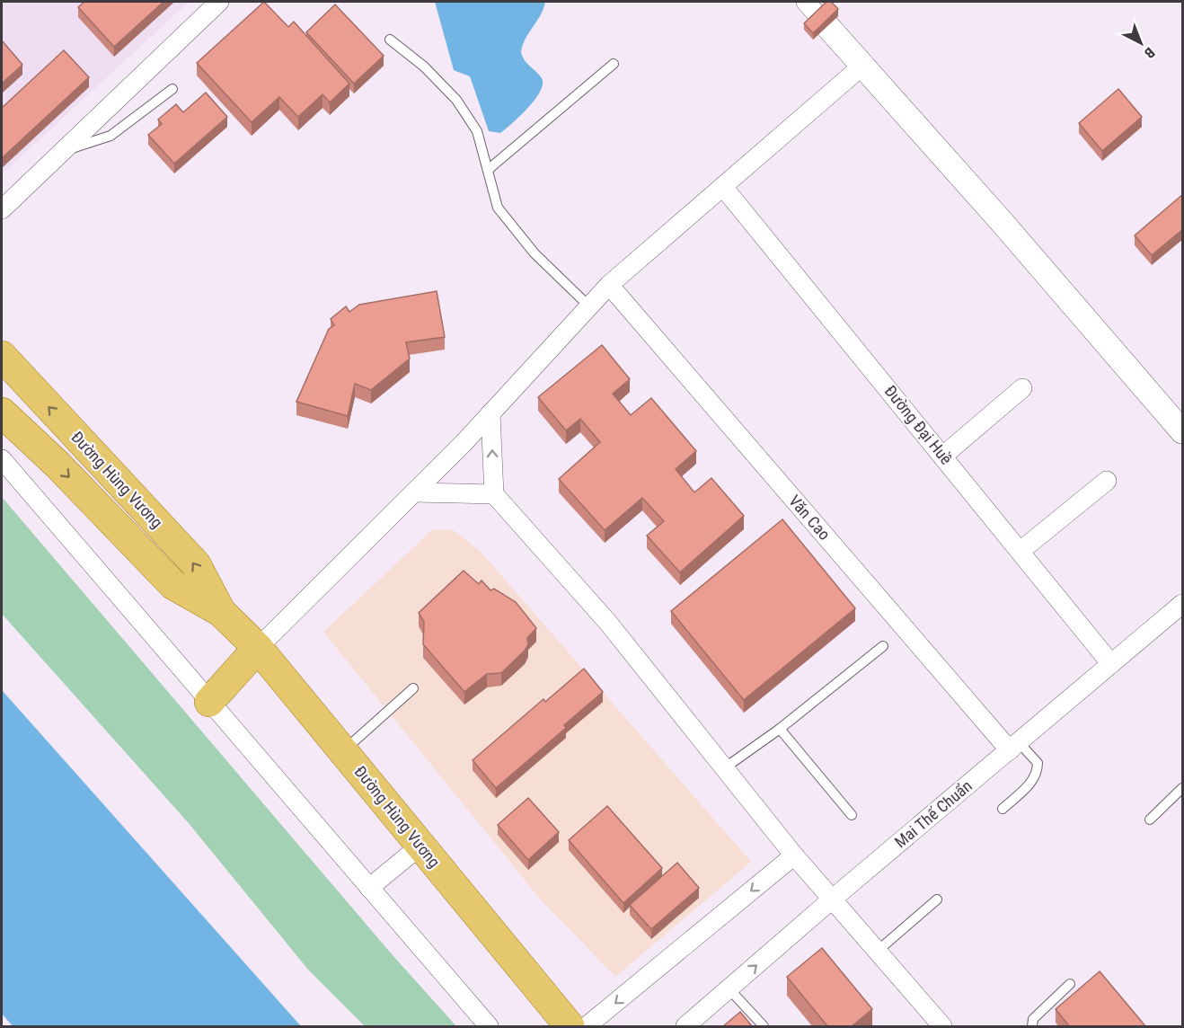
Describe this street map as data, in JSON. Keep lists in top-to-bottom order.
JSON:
{
  "streets": {
    "main road": ["Đường Hùng Vương"],
    "street": ["Đường Đại Huề", "Văn Cao", "Mai Thế Chuẩn"]
  },
  "crossings": [
    ["Đường Đại Huề", "Mai Thế Chuẩn"],
    ["Văn Cao", "Mai Thế Chuẩn"]
  ],
  "north": "bottom right"
}
